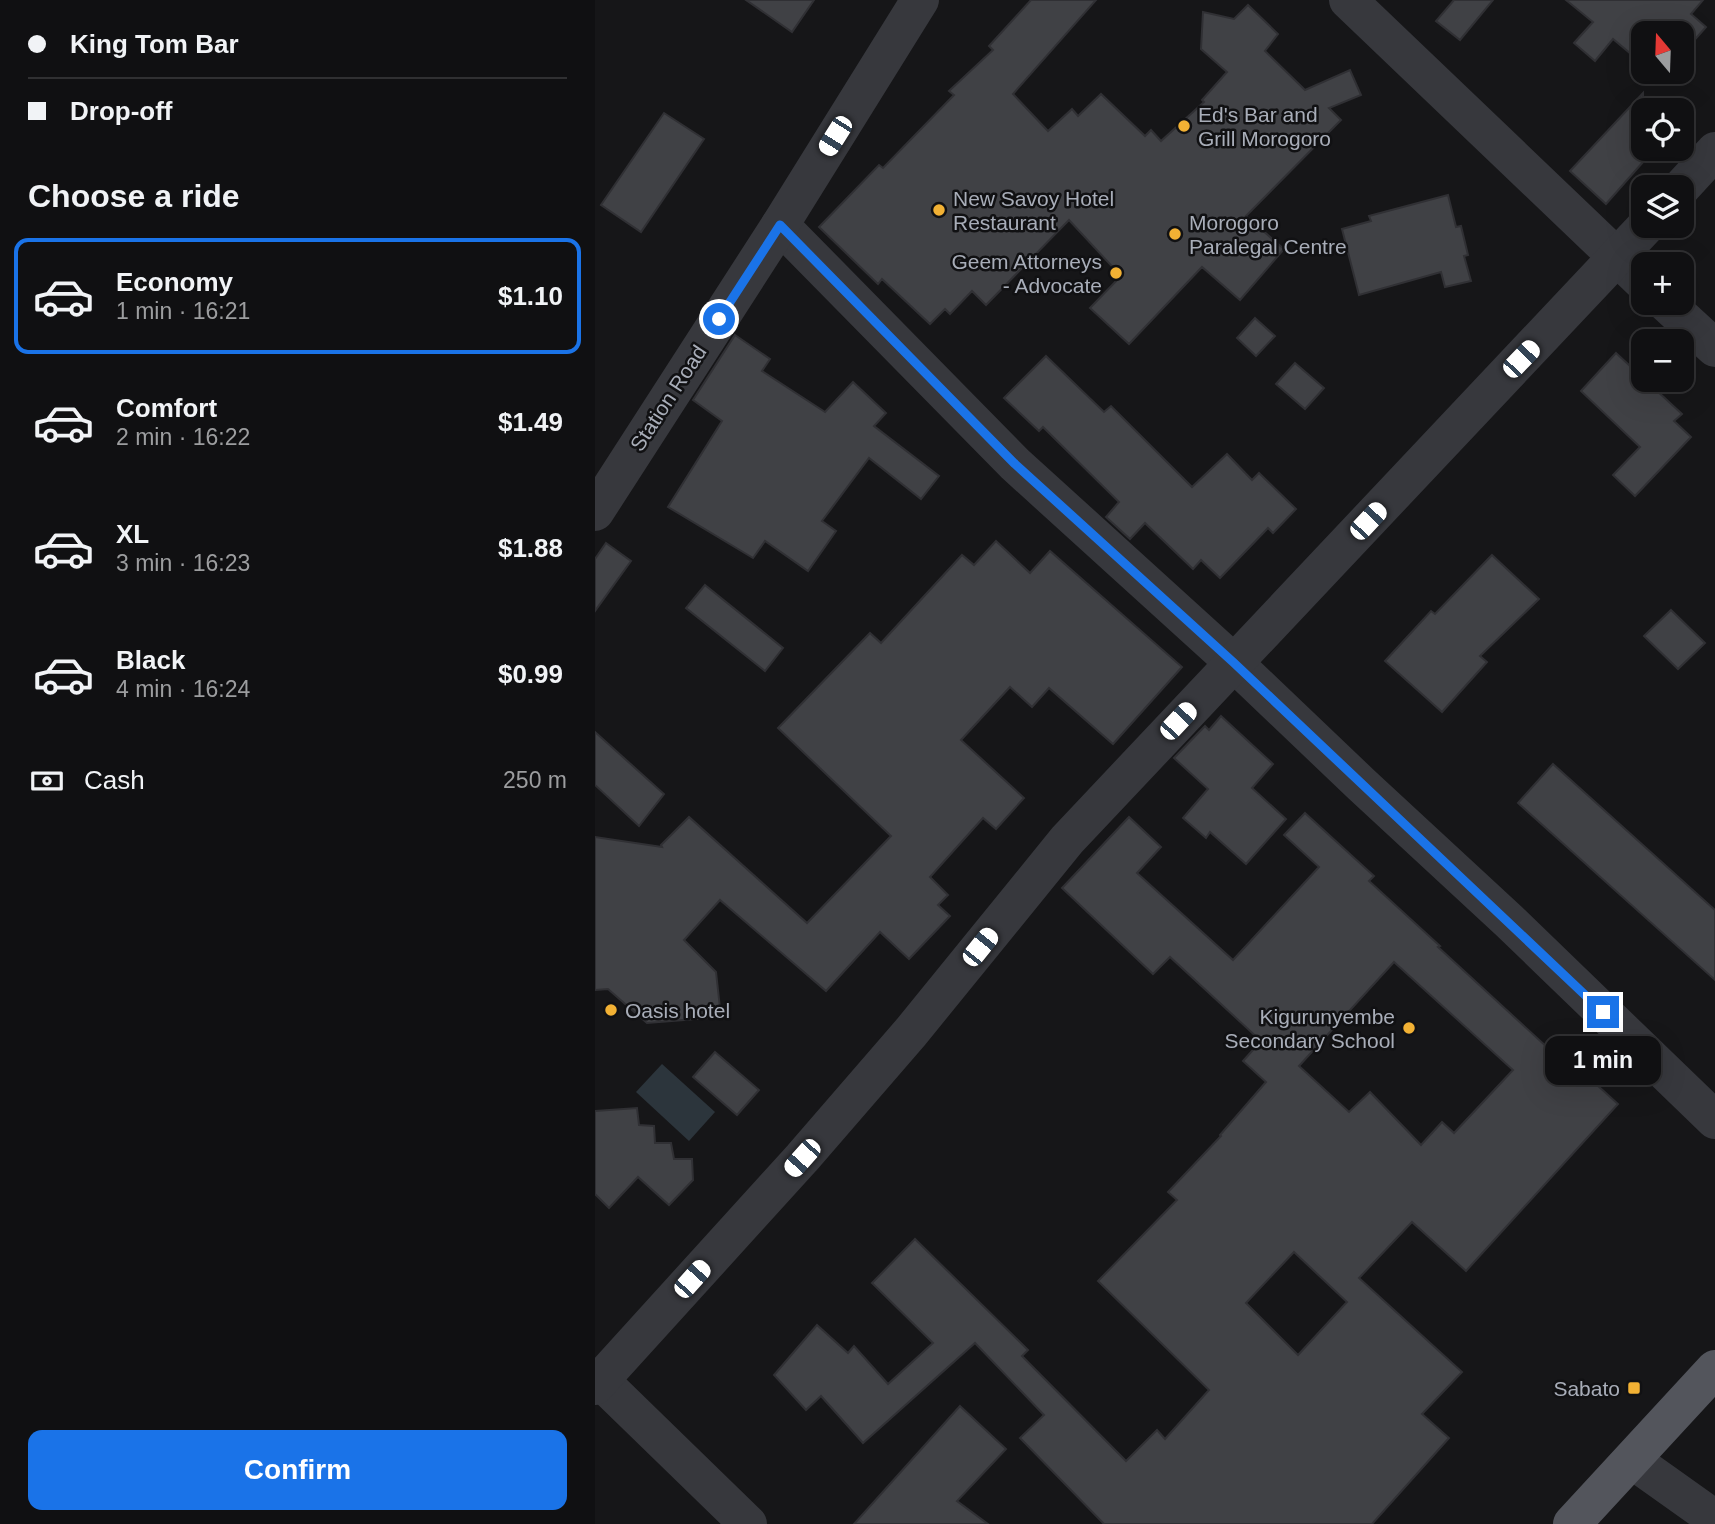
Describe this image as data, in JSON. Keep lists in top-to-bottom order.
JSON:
{
  "streets": {
    "street": ["Station Road"]
  },
  "places": {
    "other": [
      "Ed's Bar and Grill Morogoro",
      "New Savoy Hotel Restaurant",
      "Morogoro Paralegal Centre",
      "Geem Attorneys - Advocate",
      "Oasis hotel",
      "Kigurunyembe Secondary School"
    ],
    "transit": ["Sabato"]
  },
  "north": "top",
  "page": {
    "banner": ["King Tom Bar", "Drop-off"],
    "map_buttons": ["+", "−"],
    "heading": "Choose a ride",
    "list": [
      {
        "name": "Economy",
        "note": "1 min · 16:21",
        "value": "$1.10"
      },
      {
        "name": "Comfort",
        "note": "2 min · 16:22",
        "value": "$1.49"
      },
      {
        "name": "XL",
        "note": "3 min · 16:23",
        "value": "$1.88"
      },
      {
        "name": "Black",
        "note": "4 min · 16:24",
        "value": "$0.99"
      }
    ],
    "pay": ["Cash", "250 m"],
    "bubble": "1 min",
    "buttons": "Confirm"
  }
}
